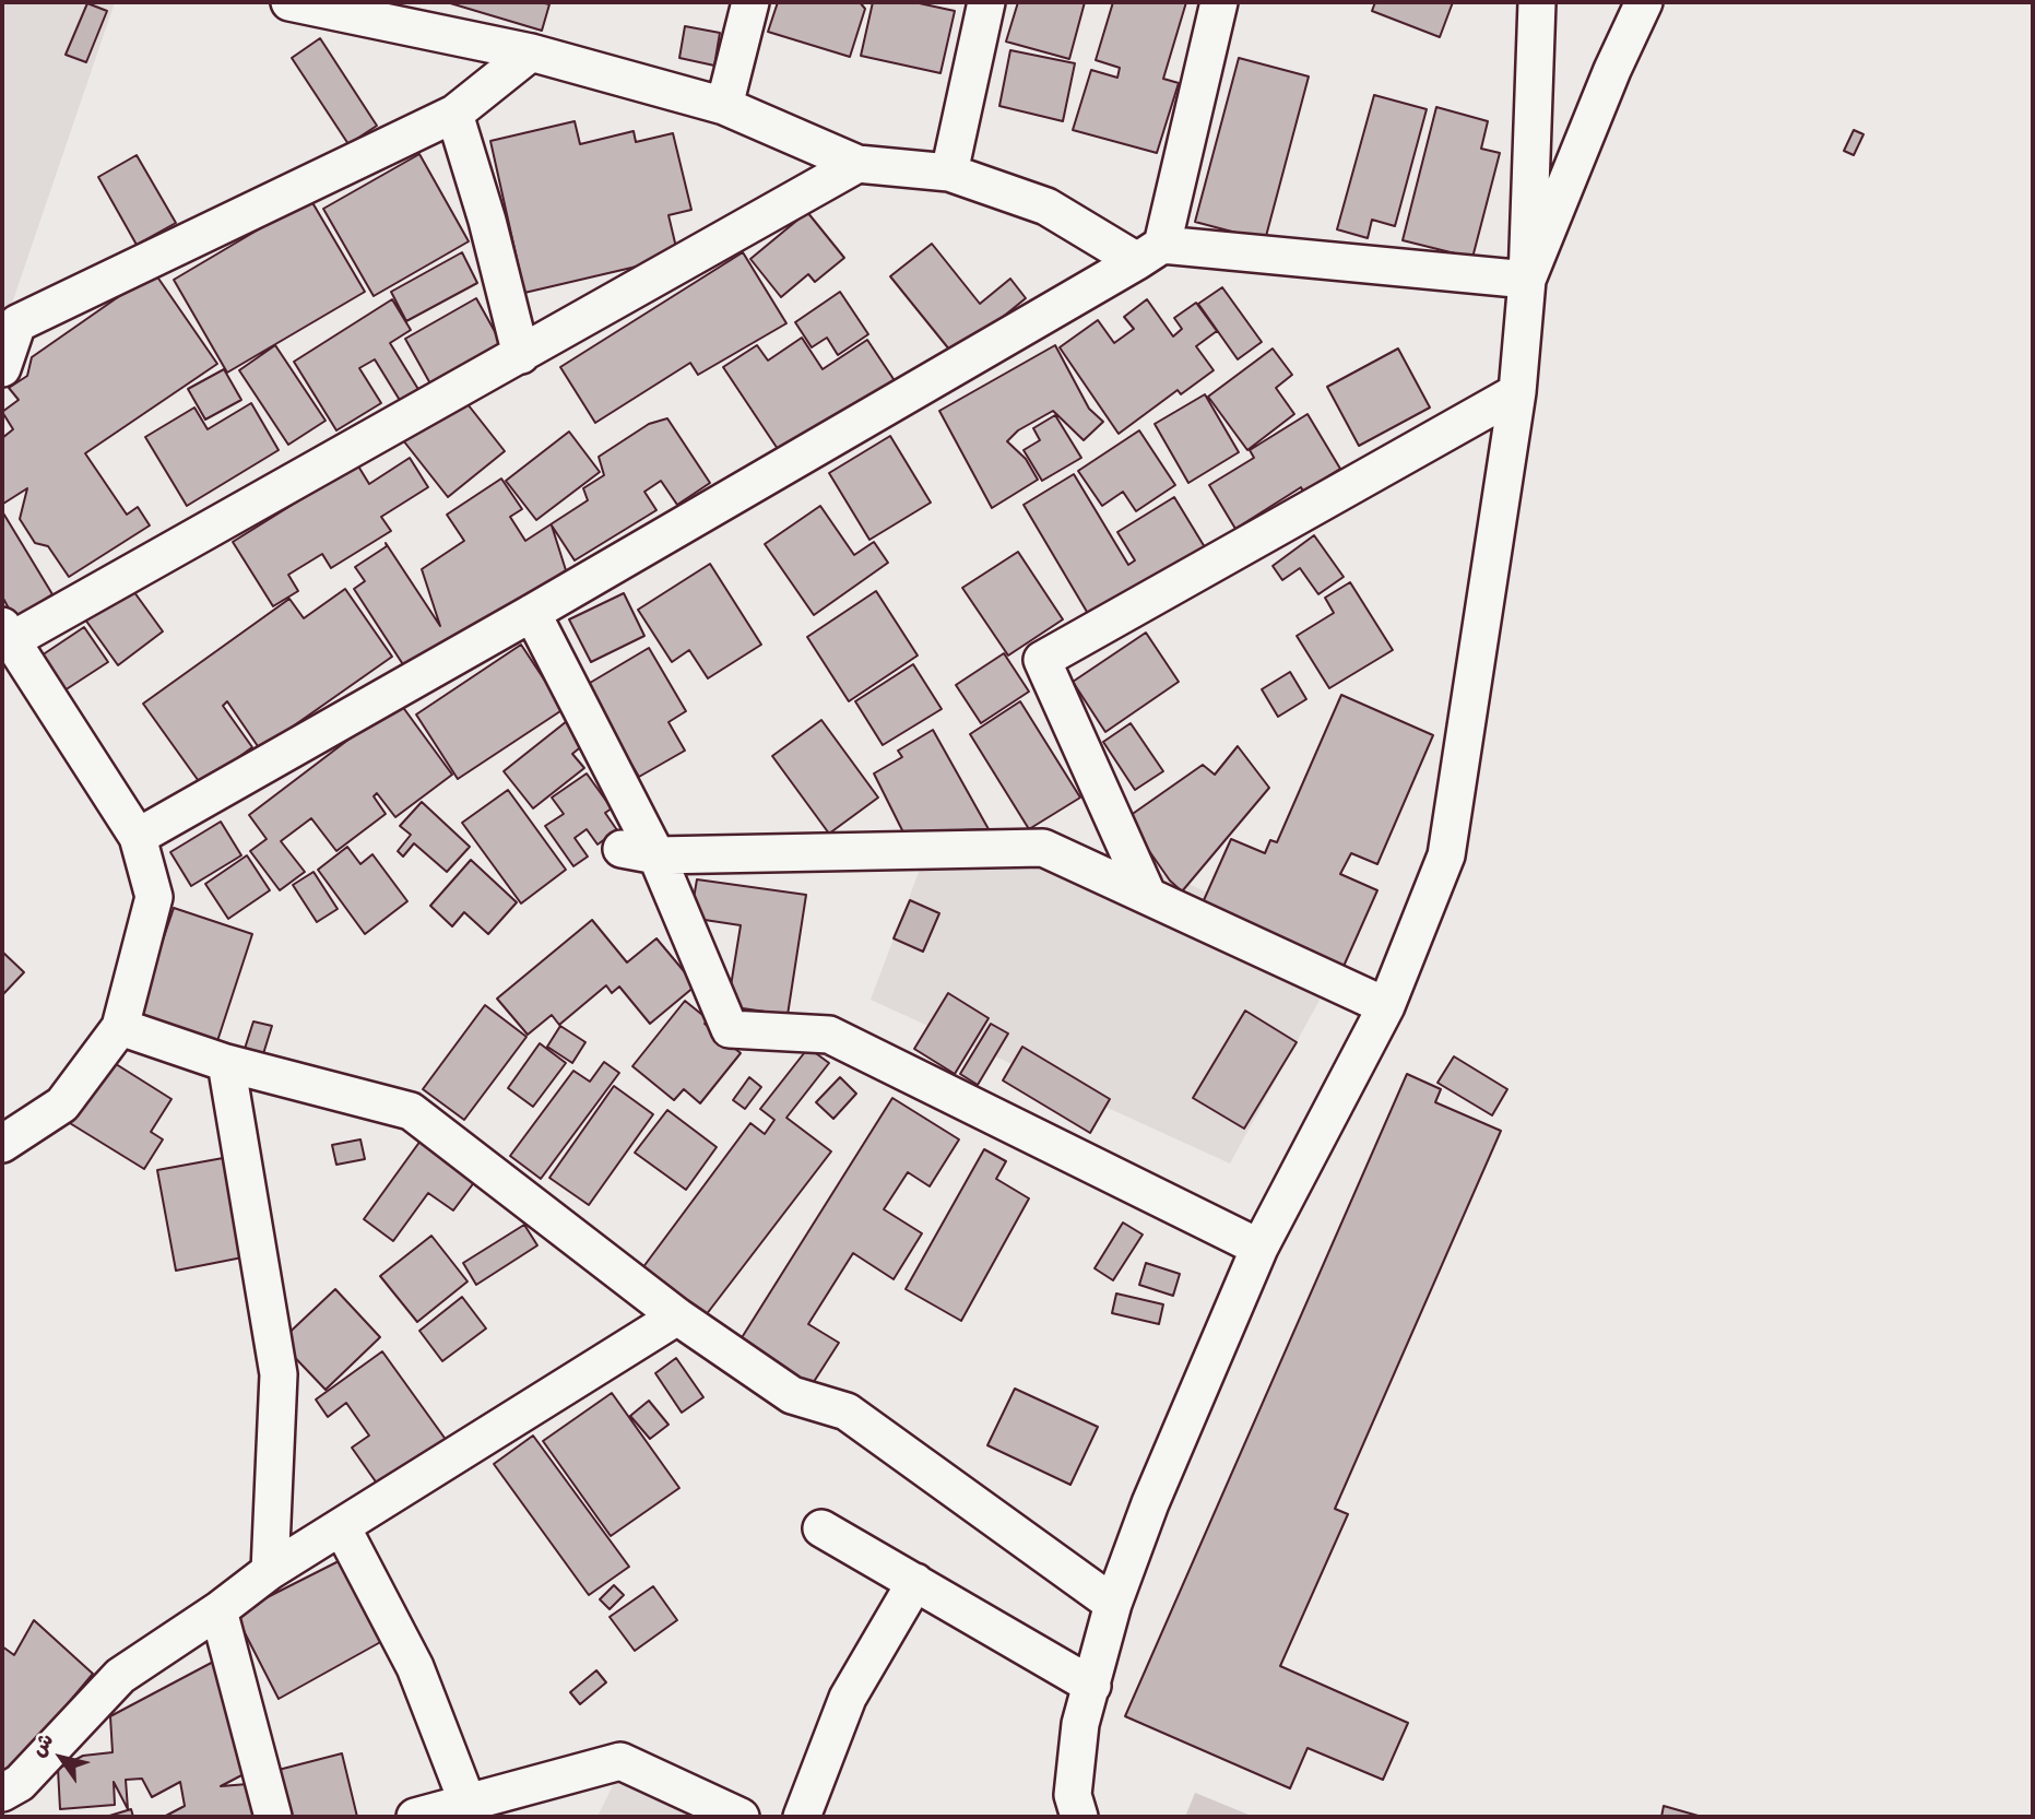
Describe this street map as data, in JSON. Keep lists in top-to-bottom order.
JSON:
{
  "north": "top left"
}
